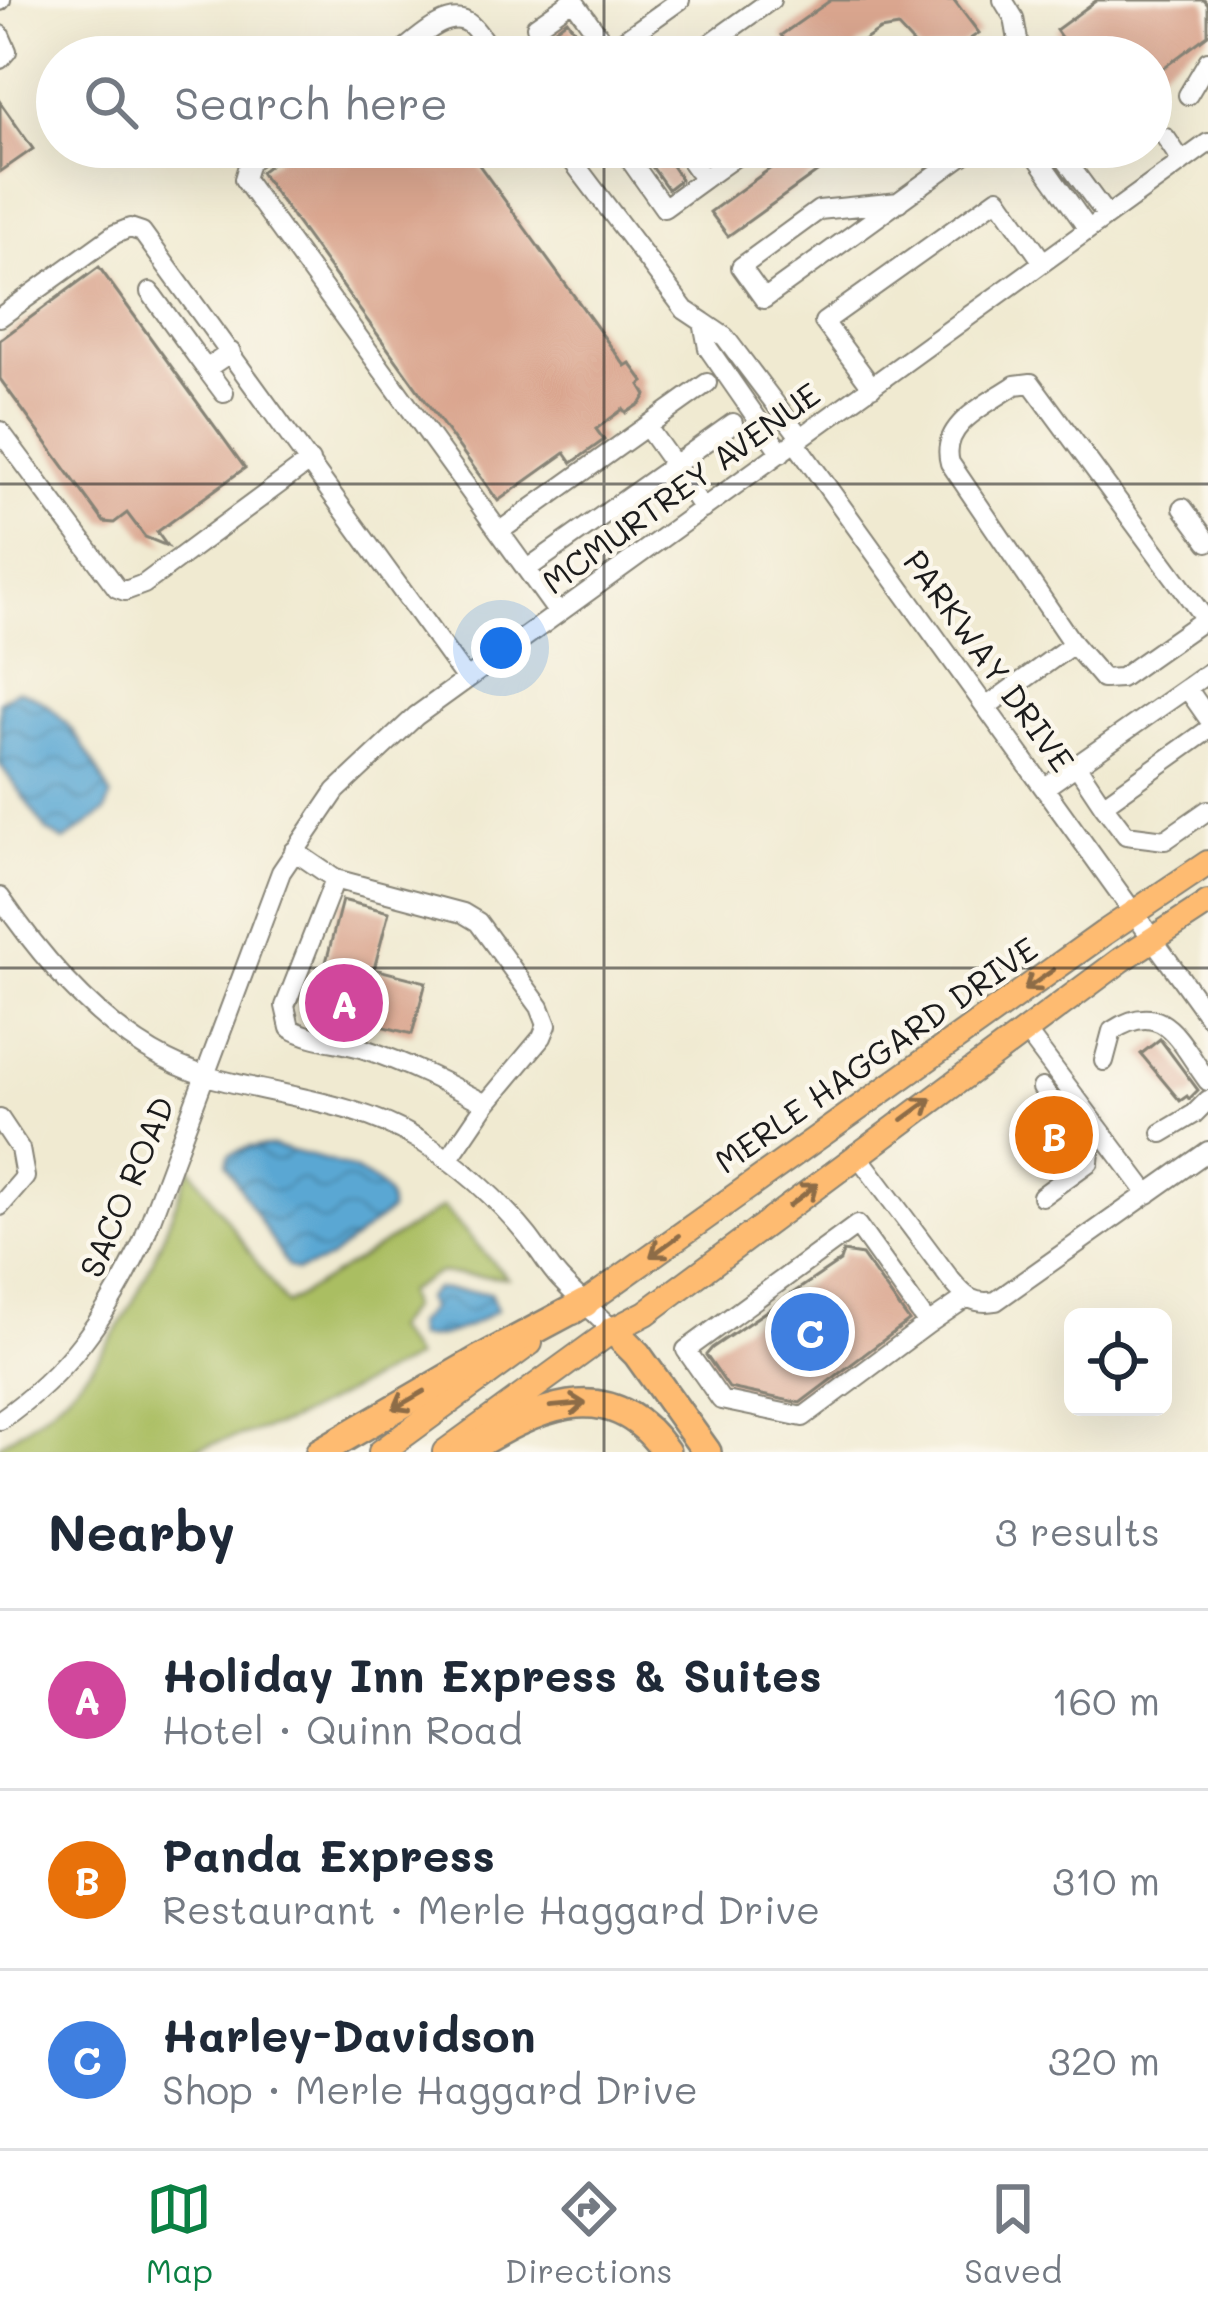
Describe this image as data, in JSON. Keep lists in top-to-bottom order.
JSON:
{
  "streets": {
    "main road": ["MERLE HAGGARD DRIVE"],
    "street": ["MCMURTREY AVENUE", "PARKWAY DRIVE", "SACO ROAD"]
  },
  "crossings": [
    ["MCMURTREY AVENUE", "PARKWAY DRIVE"],
    ["MCMURTREY AVENUE", "SACO ROAD"],
    ["PARKWAY DRIVE", "MERLE HAGGARD DRIVE"]
  ],
  "page": {
    "search": "Search here",
    "pins": ["A", "B", "C"],
    "heading": ["Nearby", "3 results"],
    "list": [
      {
        "mark": "A",
        "name": "Holiday Inn Express & Suites",
        "note": "Hotel · Quinn Road",
        "value": "160 m"
      },
      {
        "mark": "B",
        "name": "Panda Express",
        "note": "Restaurant · Merle Haggard Drive",
        "value": "310 m"
      },
      {
        "mark": "C",
        "name": "Harley-Davidson",
        "note": "Shop · Merle Haggard Drive",
        "value": "320 m"
      }
    ],
    "nav": ["Map", "Directions", "Saved"]
  }
}
